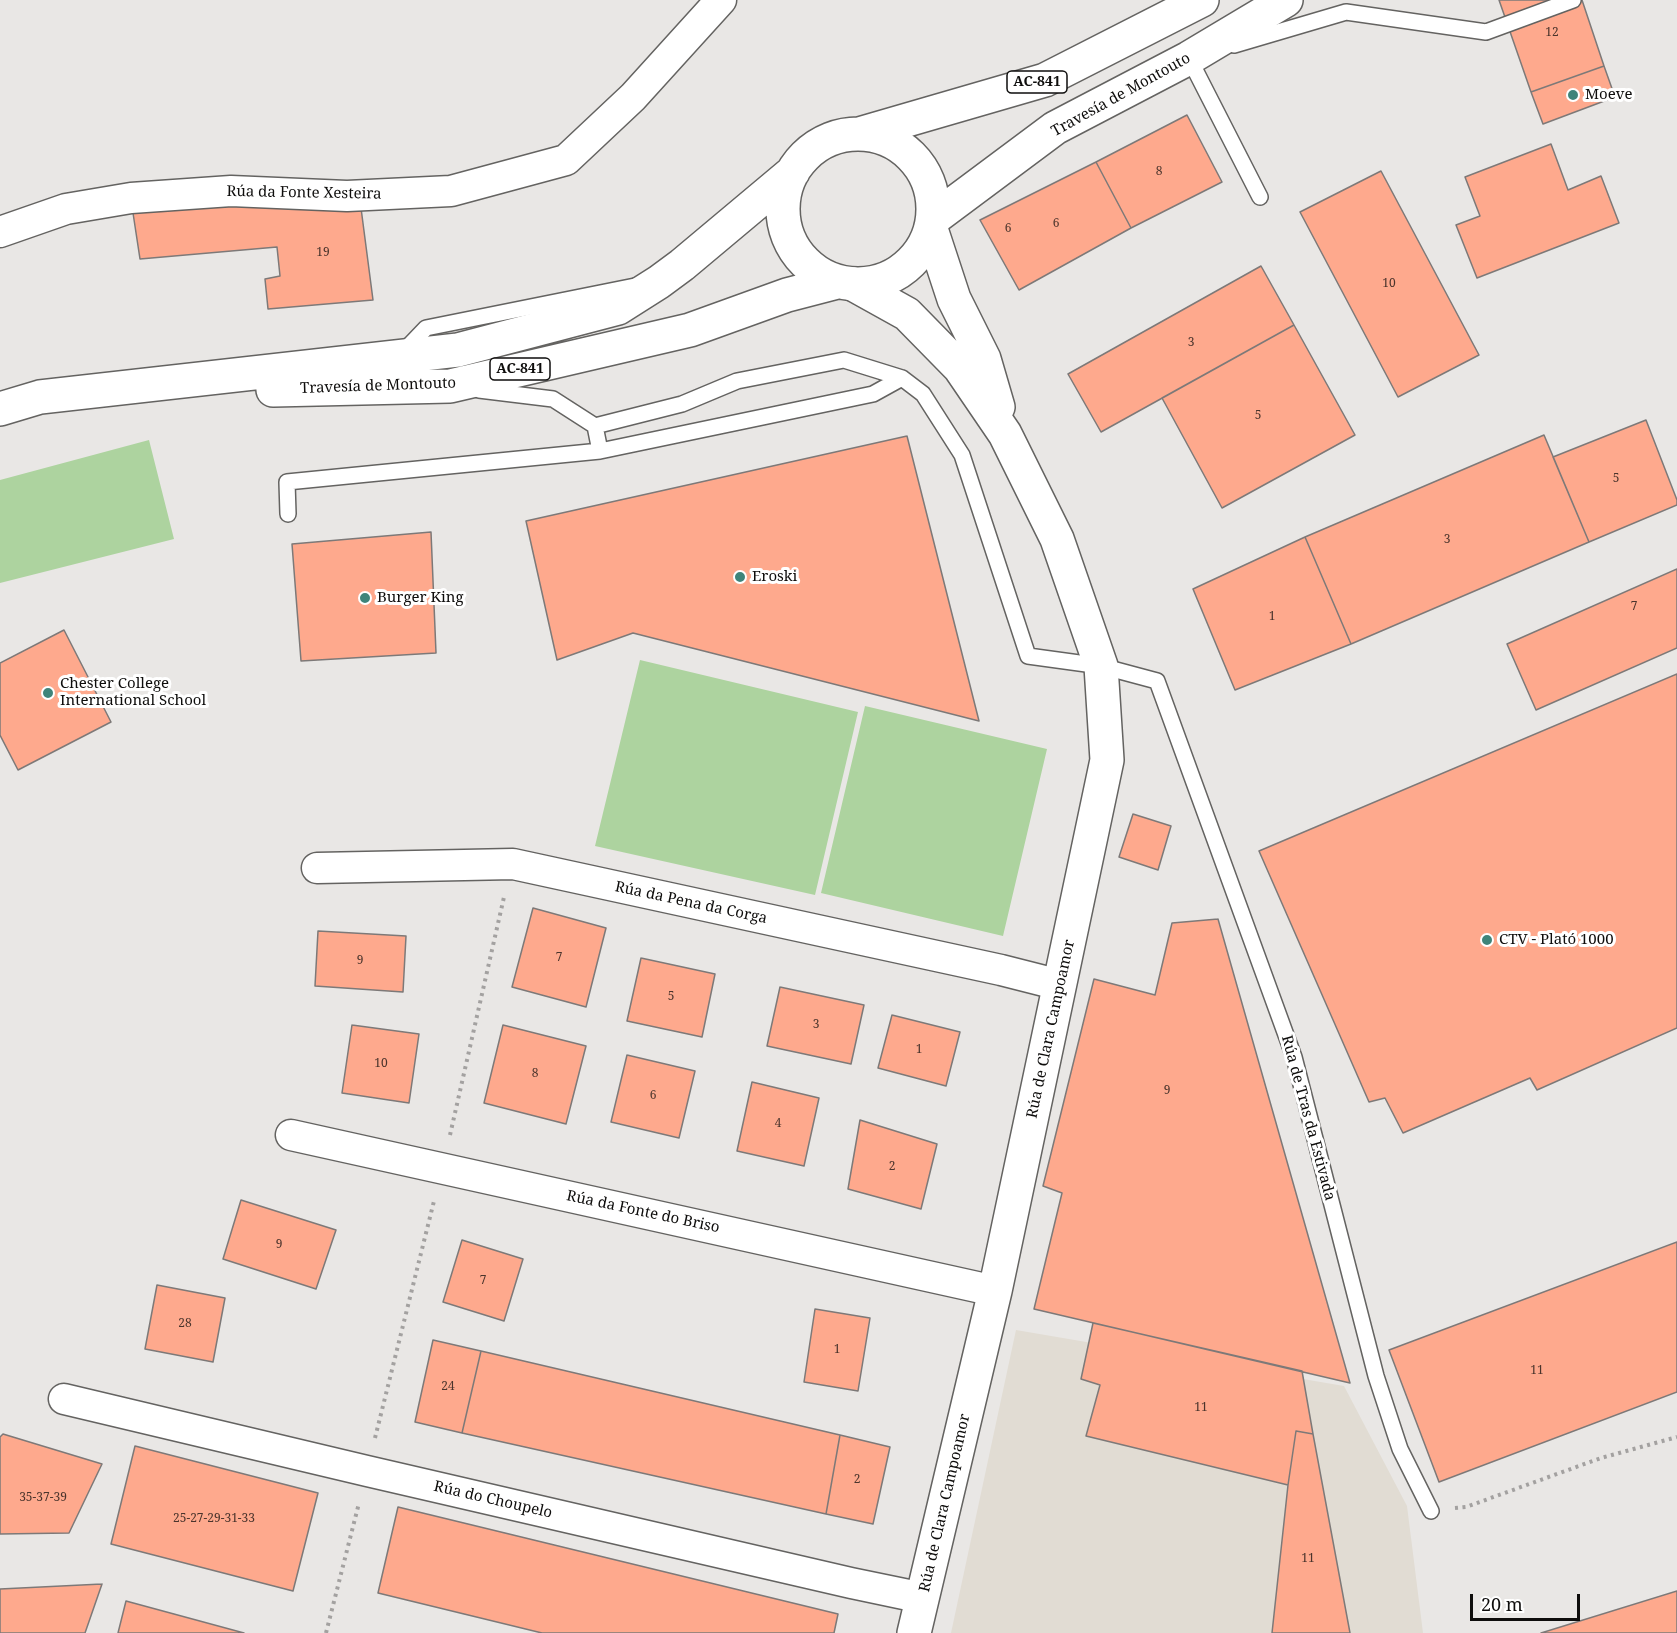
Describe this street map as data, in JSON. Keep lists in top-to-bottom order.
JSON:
{
  "streets": {
    "main road": ["AC-841", "Travesía de Montouto", "Rúa de Clara Campoamor"],
    "street": [
      "Rúa da Fonte Xesteira",
      "Rúa da Pena da Corga",
      "Rúa da Fonte do Briso",
      "Rúa do Choupelo"
    ],
    "lane": ["Rúa de Tras da Estivada"]
  },
  "crossings": [
    ["Rúa da Pena da Corga", "Rúa de Clara Campoamor"],
    ["Rúa de Clara Campoamor", "Rúa de Tras da Estivada"],
    ["Rúa de Clara Campoamor", "Rúa da Fonte do Briso"],
    ["Rúa de Clara Campoamor", "Rúa do Choupelo"]
  ],
  "places": [
    "Moeve",
    "Eroski",
    "Burger King",
    "Chester College International School",
    "CTV - Plató 1000"
  ],
  "house_numbers": [
    "12",
    "8",
    "6",
    "6",
    "19",
    "10",
    "3",
    "5",
    "5",
    "3",
    "7",
    "1",
    "7",
    "9",
    "5",
    "3",
    "1",
    "10",
    "8",
    "9",
    "6",
    "4",
    "2",
    "9",
    "7",
    "28",
    "1",
    "11",
    "24",
    "11",
    "2",
    "35-37-39",
    "25-27-29-31-33",
    "11"
  ],
  "scale_bar": "20 m"
}
